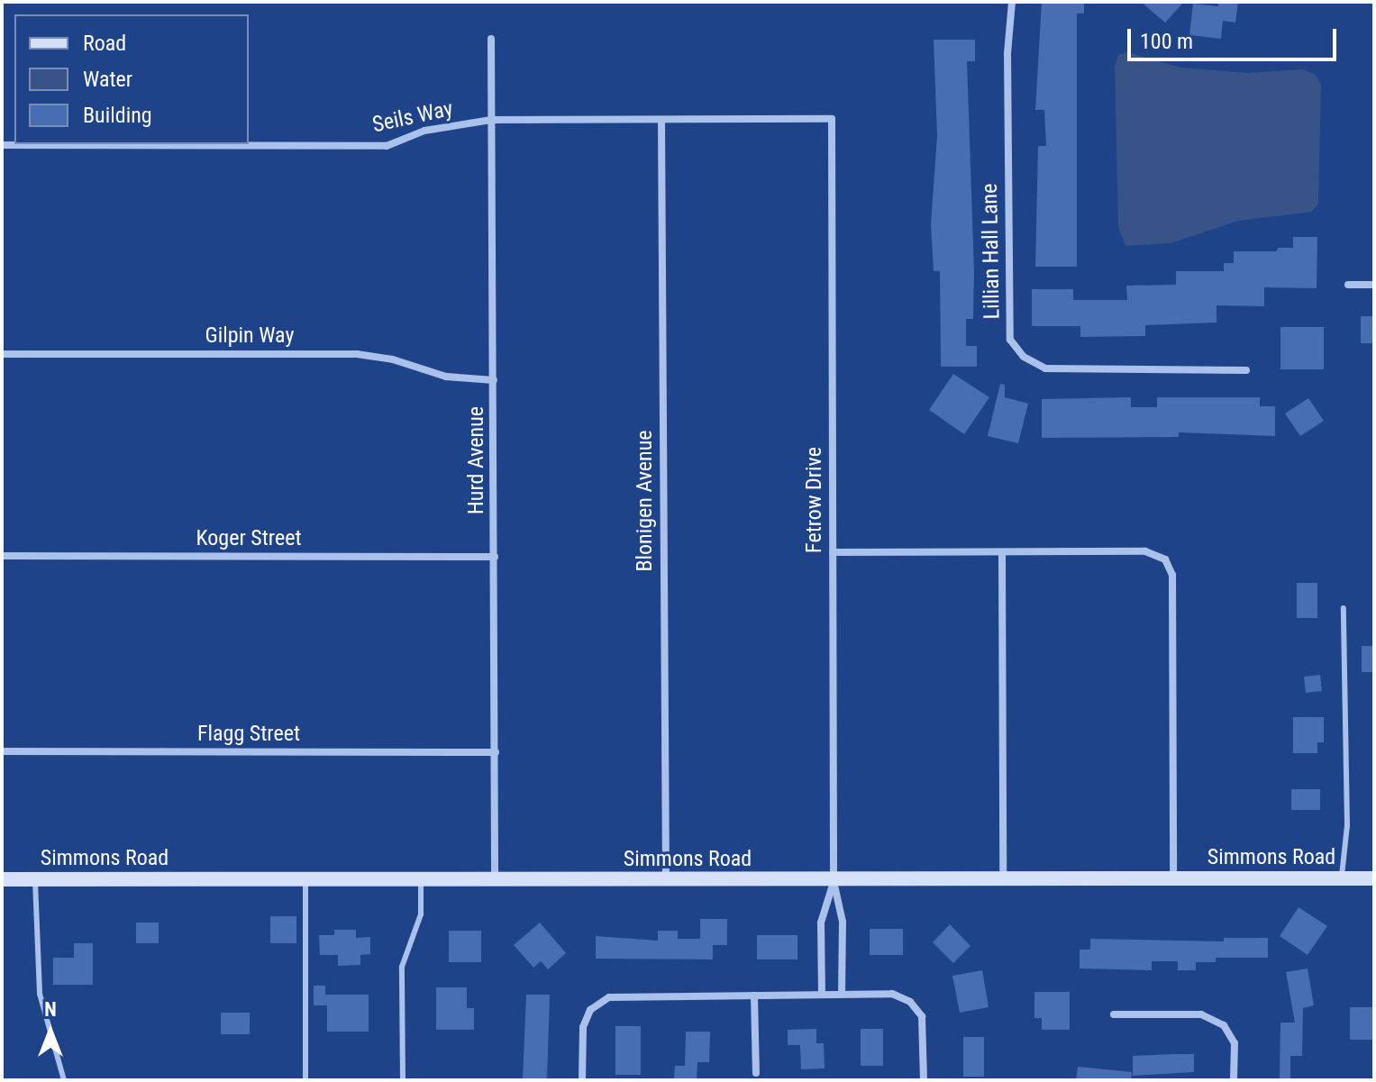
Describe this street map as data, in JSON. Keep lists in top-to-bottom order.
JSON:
{
  "streets": {
    "street": [
      "Seils Way",
      "Lillian Hall Lane",
      "Gilpin Way",
      "Hurd Avenue",
      "Fetrow Drive",
      "Blonigen Avenue",
      "Koger Street",
      "Flagg Street",
      "Simmons Road"
    ]
  },
  "crossings": [
    ["Seils Way", "Hurd Avenue"],
    ["Seils Way", "Fetrow Drive"],
    ["Seils Way", "Blonigen Avenue"],
    ["Gilpin Way", "Hurd Avenue"],
    ["Hurd Avenue", "Koger Street"],
    ["Hurd Avenue", "Flagg Street"],
    ["Hurd Avenue", "Simmons Road"],
    ["Fetrow Drive", "Simmons Road"],
    ["Blonigen Avenue", "Simmons Road"]
  ],
  "legend": ["Road", "Water", "Building"],
  "scale_bar": "100 m",
  "north": "top"
}
